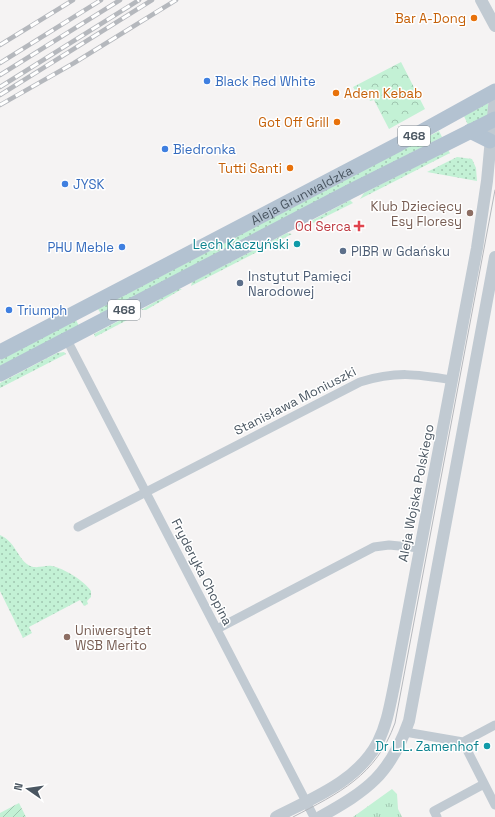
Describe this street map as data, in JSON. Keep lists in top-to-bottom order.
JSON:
{
  "streets": {
    "main road": ["468", "Aleja Grunwaldzka"],
    "street": ["Stanisława Moniuszki", "Aleja Wojska Polskiego", "Fryderyka Chopina"]
  },
  "crossings": [
    ["Aleja Grunwaldzka", "Aleja Wojska Polskiego"],
    ["Aleja Grunwaldzka", "Fryderyka Chopina"],
    ["Stanisława Moniuszki", "Aleja Wojska Polskiego"],
    ["Stanisława Moniuszki", "Fryderyka Chopina"],
    ["Aleja Wojska Polskiego", "Fryderyka Chopina"]
  ],
  "places": {
    "other": [
      "Bar A-Dong",
      "Black Red White",
      "Adem Kebab",
      "Got Off Grill",
      "Biedronka",
      "Tutti Santi",
      "JYSK",
      "Klub Dziecięcy Esy Floresy",
      "Lech Kaczyński",
      "PHU Meble",
      "PIBR w Gdańsku",
      "Instytut Pamięci Narodowej",
      "Triumph",
      "Uniwersytet WSB Merito",
      "Dr L.L. Zamenhof"
    ],
    "health": ["Od Serca"]
  },
  "north": "left"
}
